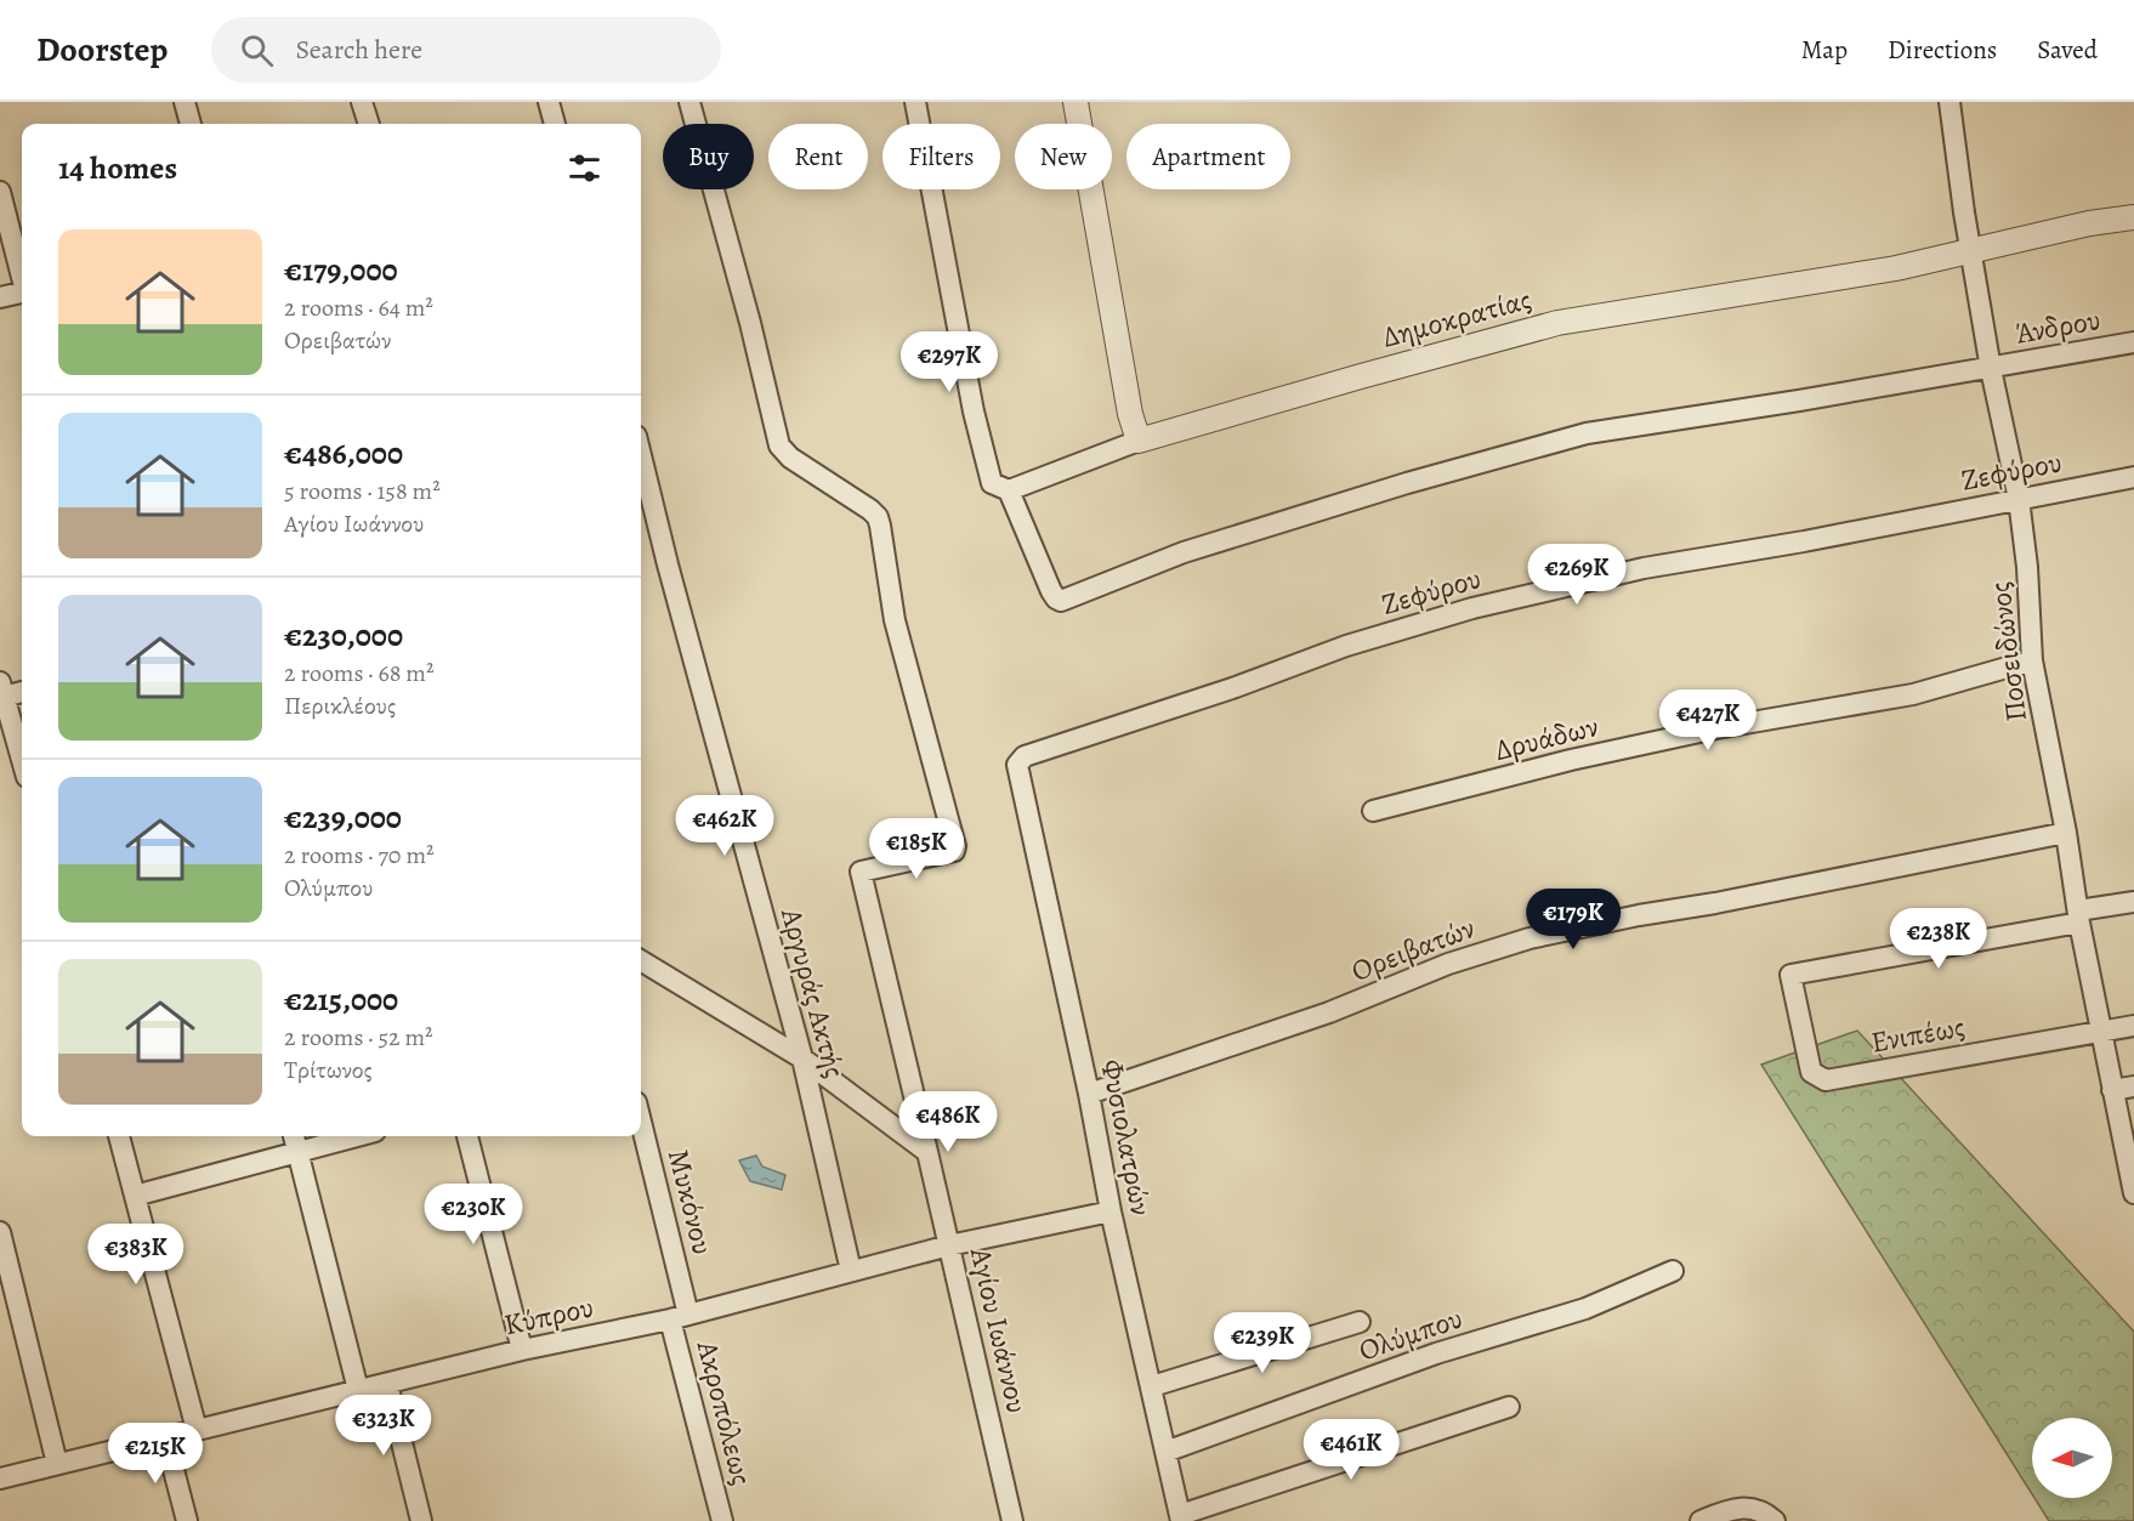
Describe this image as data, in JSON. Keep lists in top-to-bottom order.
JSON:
{
  "streets": {
    "street": [
      "Δημοκρατίας",
      "Άνδρου",
      "Ζεφύρου",
      "Ποσειδώνος",
      "Δρυάδων",
      "Ορειβατών",
      "Αργυράς Ακτής",
      "Ενιπέως",
      "Φυσιολατρών",
      "Μυκόνου",
      "Κύπρου",
      "Αγίου Ιωάννου",
      "Ολύμπου",
      "Ακροπόλεως"
    ]
  },
  "crossings": [
    ["Δημοκρατίας", "Ποσειδώνος"],
    ["Άνδρου", "Ποσειδώνος"],
    ["Ζεφύρου", "Ποσειδώνος"],
    ["Ζεφύρου", "Φυσιολατρών"],
    ["Ποσειδώνος", "Δρυάδων"],
    ["Ποσειδώνος", "Ορειβατών"],
    ["Ποσειδώνος", "Ενιπέως"],
    ["Ορειβατών", "Φυσιολατρών"],
    ["Αργυράς Ακτής", "Κύπρου"],
    ["Φυσιολατρών", "Κύπρου"],
    ["Φυσιολατρών", "Ολύμπου"],
    ["Μυκόνου", "Κύπρου"],
    ["Μυκόνου", "Ακροπόλεως"],
    ["Κύπρου", "Αγίου Ιωάννου"],
    ["Κύπρου", "Ακροπόλεως"]
  ],
  "north": "left",
  "page": {
    "header": "Doorstep",
    "search": "Search here",
    "nav": ["Map", "Directions", "Saved"],
    "chip": [
      "Buy",
      "Rent",
      "Filters",
      "New",
      "Apartment"
    ],
    "heading": "14 homes",
    "list": [
      {
        "name": "€179,000",
        "note": "2 rooms · 64 m² · Ορειβατών"
      },
      {
        "name": "€486,000",
        "note": "5 rooms · 158 m² · Αγίου Ιωάννου"
      },
      {
        "name": "€230,000",
        "note": "2 rooms · 68 m² · Περικλέους"
      },
      {
        "name": "€239,000",
        "note": "2 rooms · 70 m² · Ολύμπου"
      },
      {
        "name": "€215,000",
        "note": "2 rooms · 52 m² · Τρίτωνος"
      }
    ],
    "price": [
      "€297K",
      "€269K",
      "€427K",
      "€462K",
      "€185K",
      "€179K",
      "€238K",
      "€486K",
      "€230K",
      "€383K",
      "€239K",
      "€323K",
      "€461K",
      "€215K"
    ]
  }
}
